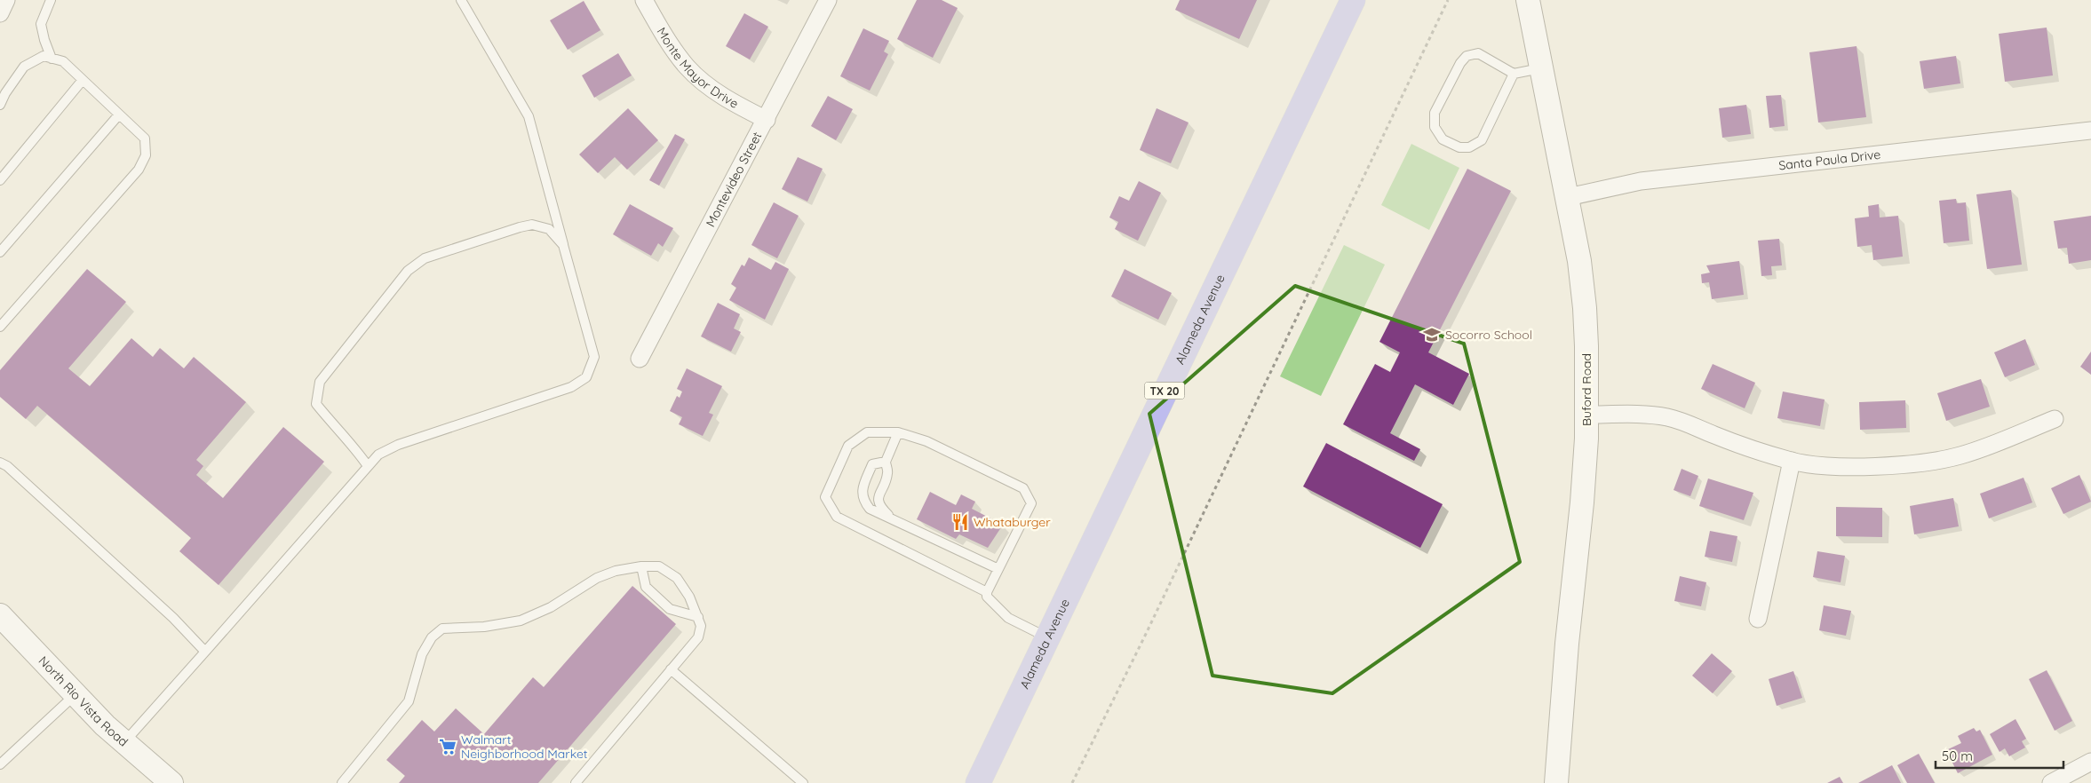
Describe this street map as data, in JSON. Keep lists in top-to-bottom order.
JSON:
{
  "streets": {
    "main road": ["Alameda Avenue", "TX 20"],
    "street": [
      "Monte Mayor Drive",
      "Santa Paula Drive",
      "Montevideo Street",
      "Buford Road",
      "North Rio Vista Road"
    ]
  },
  "crossings": [
    ["Monte Mayor Drive", "Montevideo Street"],
    ["Santa Paula Drive", "Buford Road"]
  ],
  "places": {
    "school or university": ["Socorro School"],
    "restaurant": ["Whataburger"],
    "supermarket": ["Walmart Neighborhood Market"]
  },
  "scale_bar": "50 m"
}
